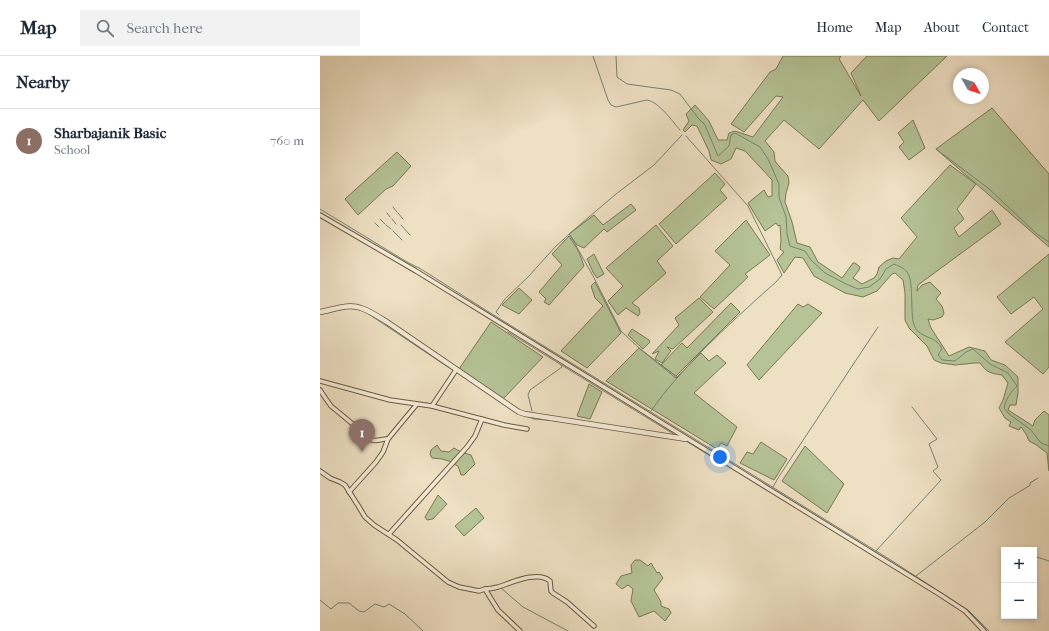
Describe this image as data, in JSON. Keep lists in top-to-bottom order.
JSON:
{
  "north": "bottom right",
  "page": {
    "header": "Map",
    "search": "Search here",
    "nav": [
      "Home",
      "Map",
      "About",
      "Contact"
    ],
    "heading": "Nearby",
    "list": [
      {
        "mark": "1",
        "name": "Sharbajanik Basic",
        "note": "School",
        "value": "760 m"
      }
    ],
    "pins": "1",
    "map_buttons": ["+", "−"]
  }
}
